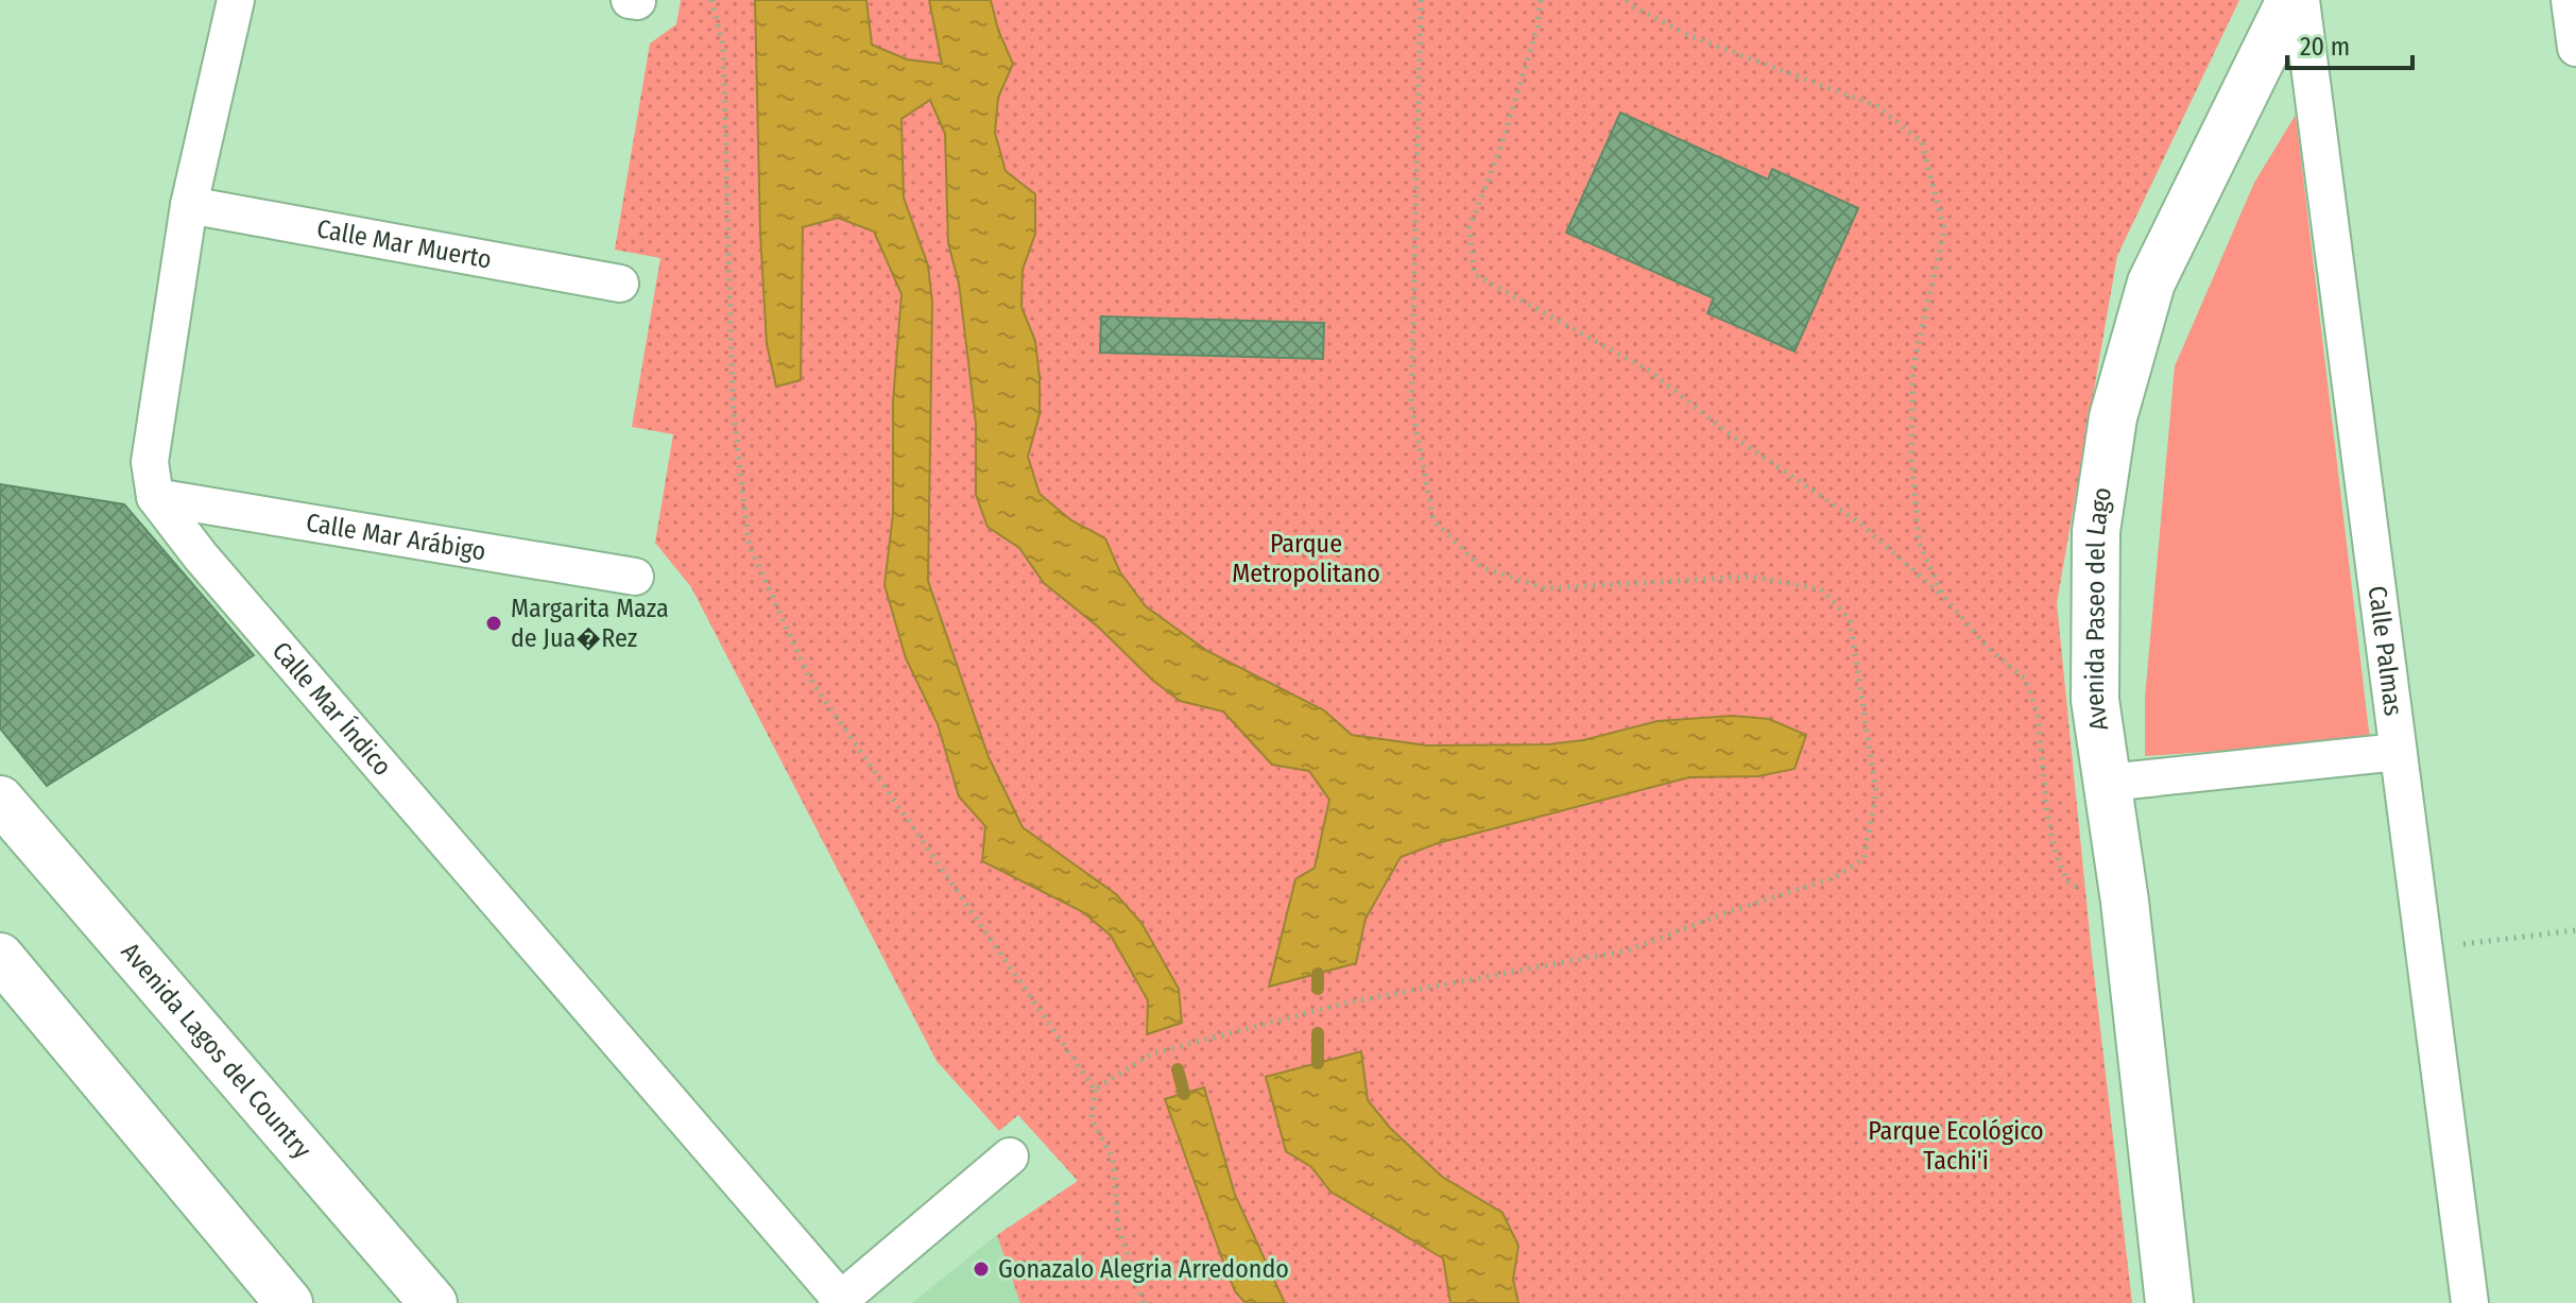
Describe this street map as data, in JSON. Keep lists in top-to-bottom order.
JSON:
{
  "streets": {
    "main road": ["Avenida Paseo del Lago", "Avenida Lagos del Country"],
    "street": [
      "Calle Mar Muerto",
      "Calle Mar Arábigo",
      "Calle Palmas",
      "Calle Mar Índico"
    ]
  },
  "crossings": [
    ["Calle Mar Arábigo", "Calle Mar Índico"]
  ],
  "parks": ["Parque Metropolitano", "Parque Ecológico Tachi'i"],
  "places": ["Margarita Maza de Jua�Rez", "Gonazalo Alegria Arredondo"],
  "scale_bar": "20 m"
}
